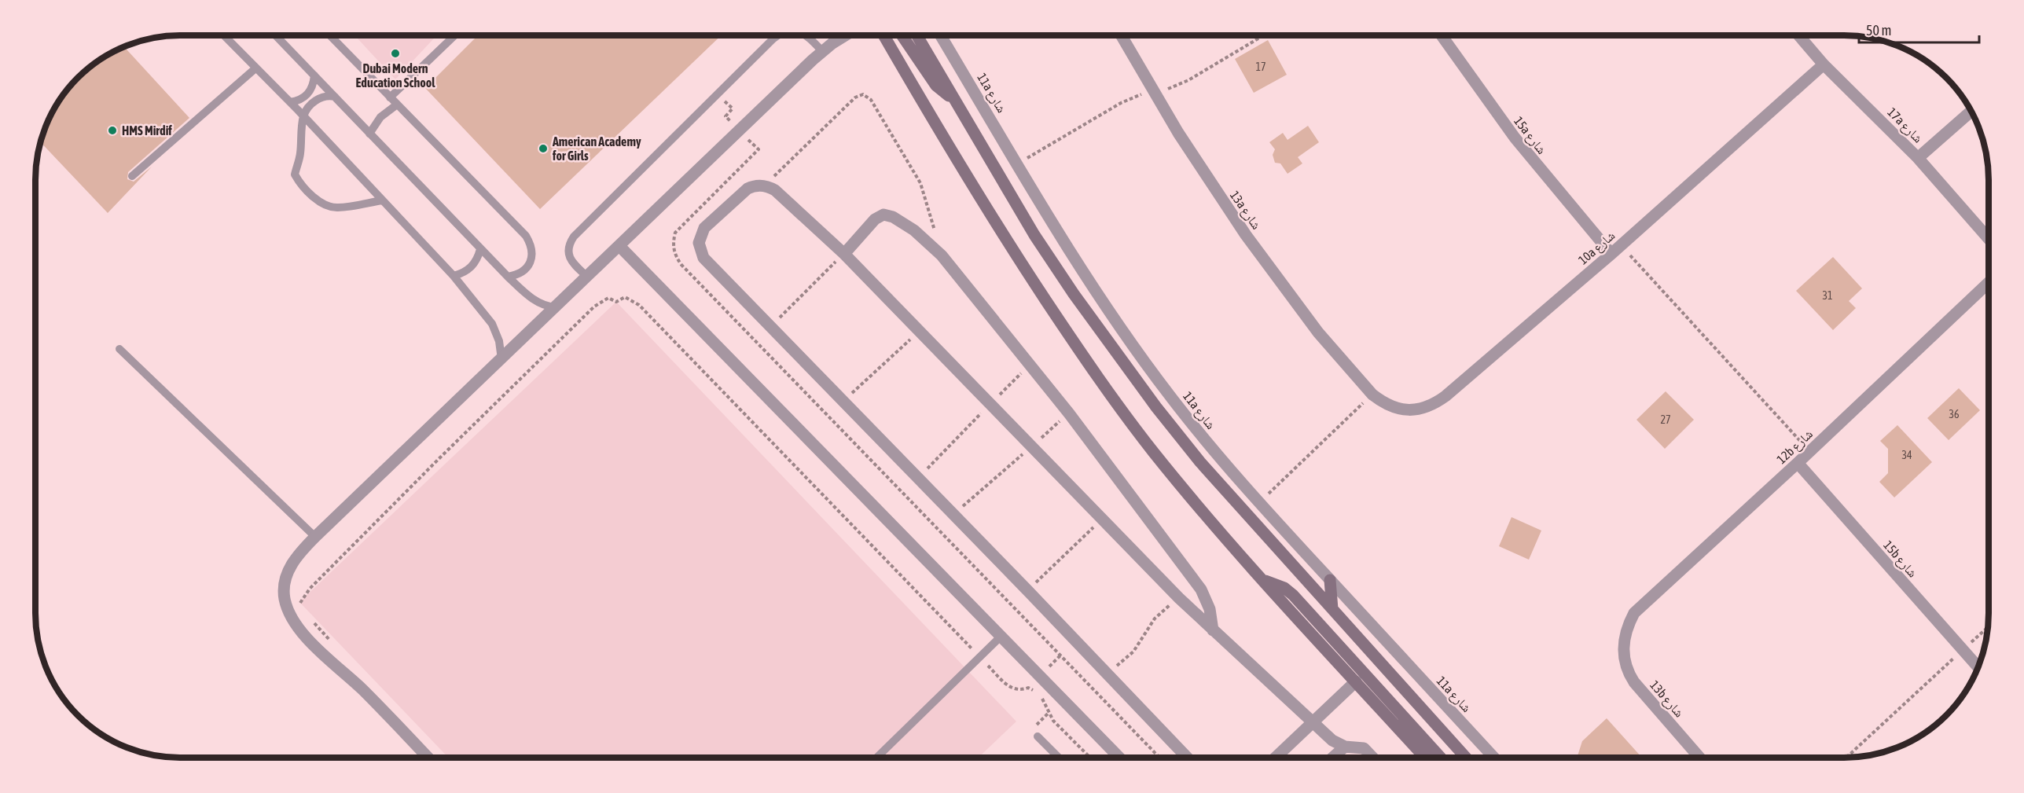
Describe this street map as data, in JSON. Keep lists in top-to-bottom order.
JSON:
{
  "streets": {
    "street": [
      "11a شارع",
      "17a شارع",
      "15a شارع",
      "13a شارع",
      "10a شارع",
      "12b شارع",
      "15b شارع",
      "13b شارع"
    ]
  },
  "crossings": [
    ["17a شارع", "10a شارع"],
    ["15a شارع", "10a شارع"],
    ["13a شارع", "10a شارع"],
    ["12b شارع", "15b شارع"],
    ["12b شارع", "13b شارع"]
  ],
  "places": ["Dubai Modern Education School", "HMS Mirdif", "American Academy for Girls"],
  "house_numbers": [
    "17",
    "31",
    "36",
    "27",
    "34"
  ],
  "scale_bar": "50 m"
}
